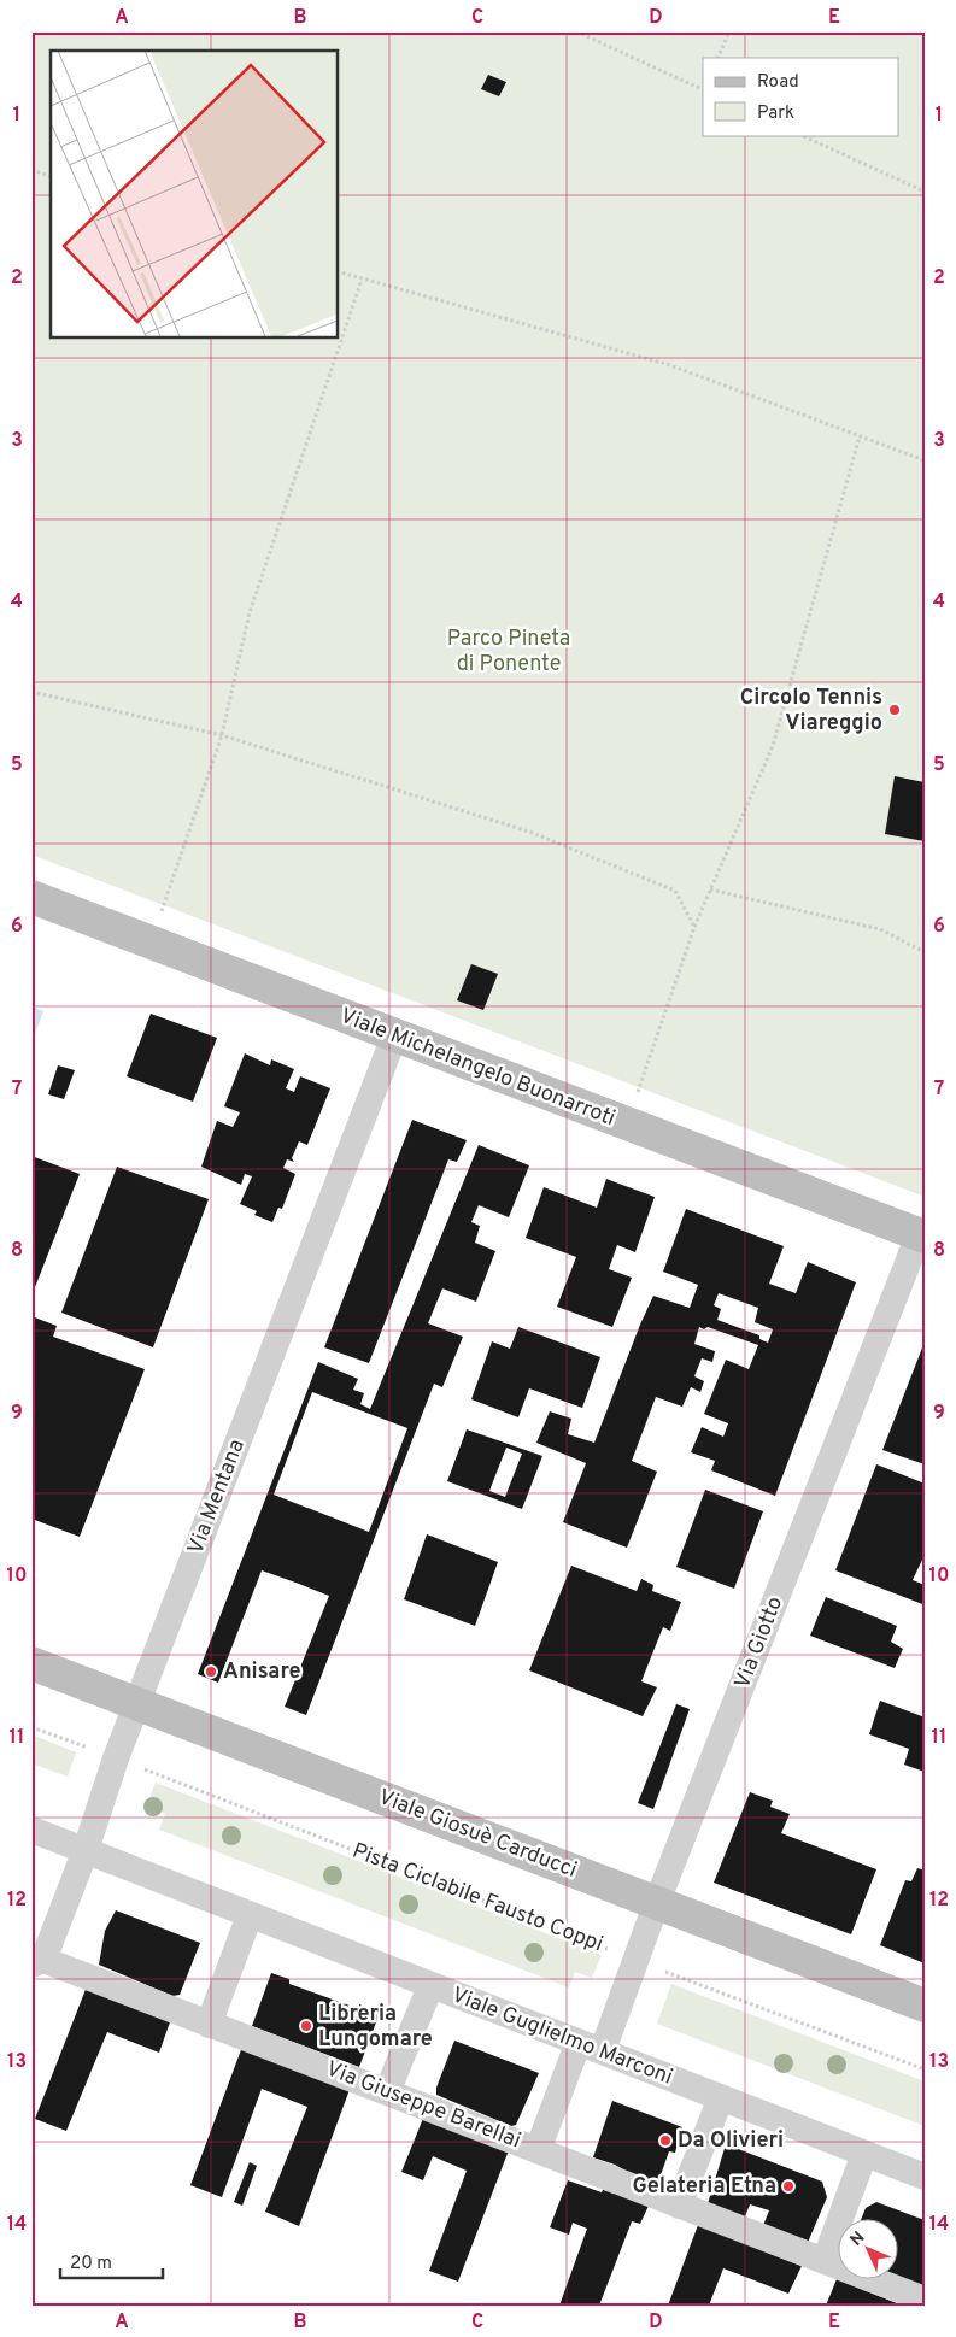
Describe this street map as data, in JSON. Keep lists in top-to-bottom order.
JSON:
{
  "streets": {
    "street": [
      "Viale Michelangelo Buonarroti",
      "Via Mentana",
      "Via Giotto",
      "Viale Giosuè Carducci",
      "Viale Guglielmo Marconi",
      "Via Giuseppe Barellai"
    ],
    "path": ["Pista Ciclabile Fausto Coppi"]
  },
  "crossings": [
    ["Viale Michelangelo Buonarroti", "Via Mentana"],
    ["Viale Michelangelo Buonarroti", "Via Giotto"],
    ["Via Mentana", "Viale Giosuè Carducci"],
    ["Via Mentana", "Pista Ciclabile Fausto Coppi"],
    ["Via Mentana", "Viale Guglielmo Marconi"],
    ["Via Mentana", "Via Giuseppe Barellai"],
    ["Via Giotto", "Viale Giosuè Carducci"],
    ["Via Giotto", "Pista Ciclabile Fausto Coppi"],
    ["Via Giotto", "Viale Guglielmo Marconi"],
    ["Via Giotto", "Via Giuseppe Barellai"]
  ],
  "parks": ["Parco Pineta di Ponente"],
  "places": [
    "Circolo Tennis Viareggio",
    "Anisare",
    "Libreria Lungomare",
    "Da Olivieri",
    "Gelateria Etna"
  ],
  "legend": ["Road", "Park"],
  "scale_bar": "20 m",
  "north": "top left",
  "grid": {
    "columns": [
      "A",
      "B",
      "C",
      "D",
      "E"
    ],
    "rows": [
      "1",
      "2",
      "3",
      "4",
      "5",
      "6",
      "7",
      "8",
      "9",
      "10",
      "11",
      "12",
      "13",
      "14"
    ]
  }
}
